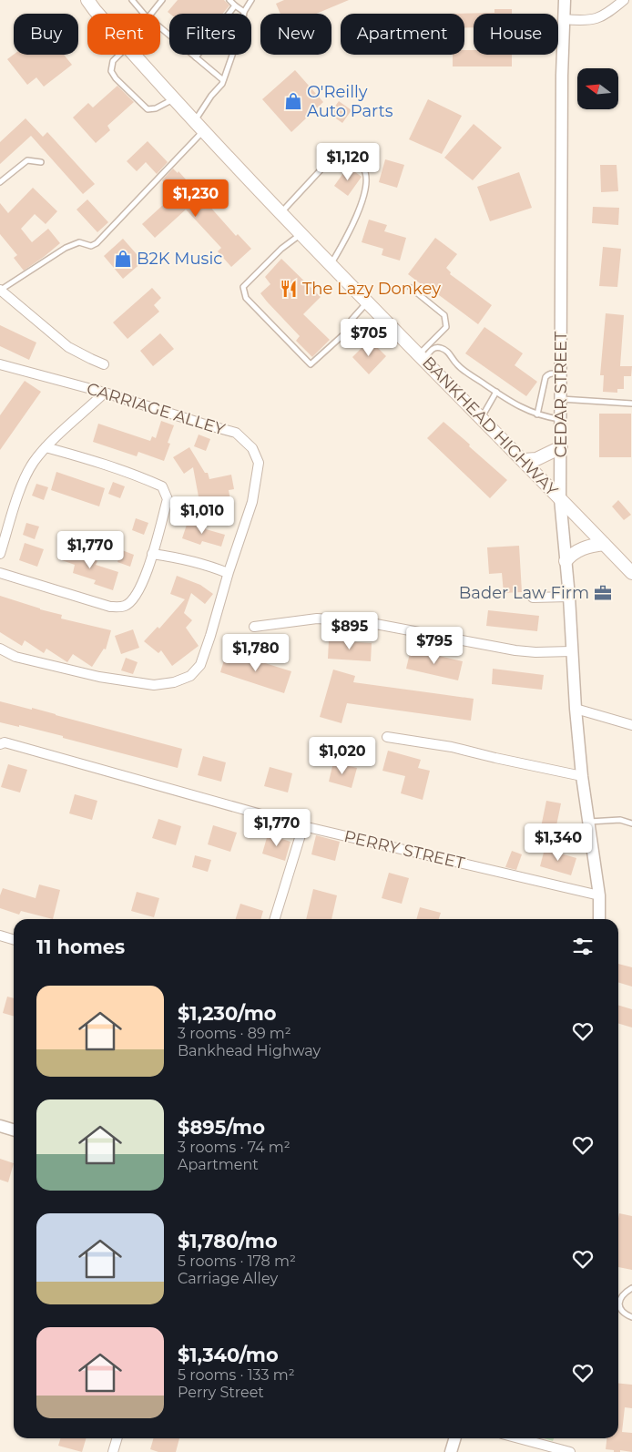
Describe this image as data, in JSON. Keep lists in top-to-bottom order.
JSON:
{
  "streets": {
    "main road": ["BANKHEAD HIGHWAY"],
    "street": ["CEDAR STREET", "CARRIAGE ALLEY", "PERRY STREET"]
  },
  "crossings": [
    ["CEDAR STREET", "BANKHEAD HIGHWAY"],
    ["CEDAR STREET", "PERRY STREET"]
  ],
  "places": {
    "shop": ["O'Reilly Auto Parts", "B2K Music"],
    "restaurant": ["The Lazy Donkey"],
    "office": ["Bader Law Firm"]
  },
  "north": "left",
  "page": {
    "chip": [
      "Buy",
      "Rent",
      "Filters",
      "New",
      "Apartment",
      "House"
    ],
    "price": [
      "$1,120",
      "$1,230",
      "$705",
      "$1,010",
      "$1,770",
      "$895",
      "$795",
      "$1,780",
      "$1,020",
      "$1,770",
      "$1,340"
    ],
    "heading": "11 homes",
    "list": [
      {
        "name": "$1,230/mo",
        "note": "3 rooms · 89 m² · Bankhead Highway"
      },
      {
        "name": "$895/mo",
        "note": "3 rooms · 74 m² · Apartment"
      },
      {
        "name": "$1,780/mo",
        "note": "5 rooms · 178 m² · Carriage Alley"
      },
      {
        "name": "$1,340/mo",
        "note": "5 rooms · 133 m² · Perry Street"
      }
    ]
  }
}
